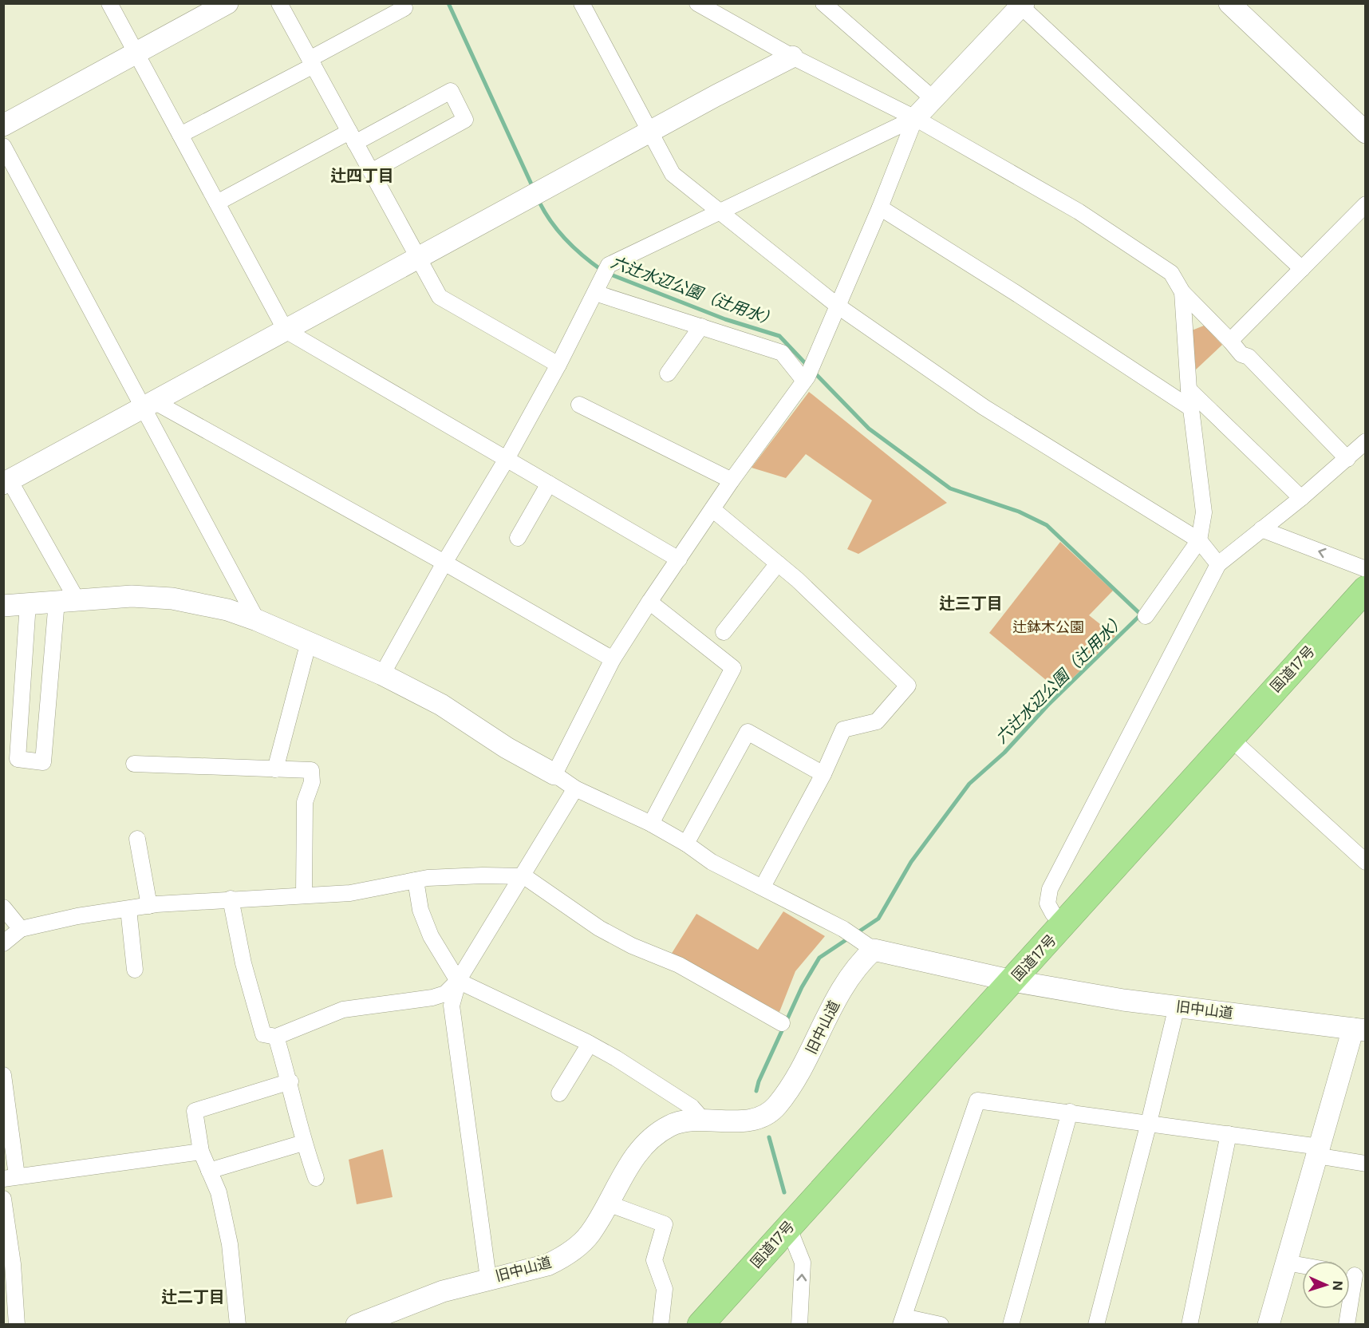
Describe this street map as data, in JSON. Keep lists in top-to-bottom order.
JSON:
{
  "streets": {
    "highway": ["国道17号"],
    "street": ["旧中山道"]
  },
  "crossings": [
    ["国道17号", "旧中山道"]
  ],
  "districts": ["辻四丁目", "辻三丁目", "辻二丁目"],
  "water": ["六辻水辺公園（辻用水）"],
  "parks": ["辻鉢木公園"],
  "north": "right"
}
